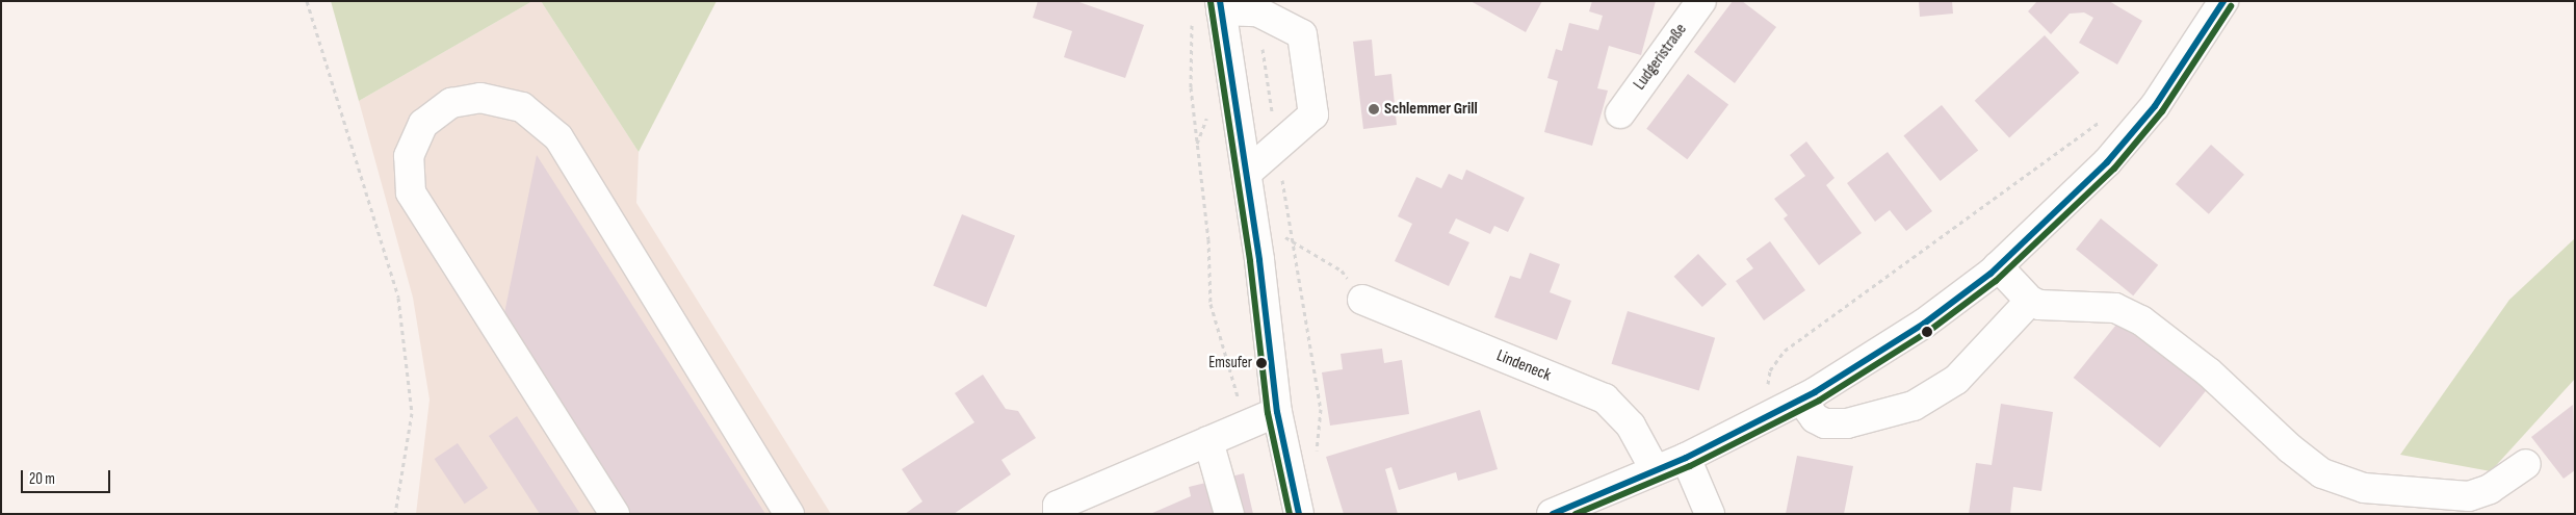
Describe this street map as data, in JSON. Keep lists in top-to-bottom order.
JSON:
{
  "streets": {
    "street": ["Ludgeristraße", "Lindeneck"]
  },
  "places": ["Schlemmer Grill", "Emsufer"],
  "scale_bar": "20 m"
}
